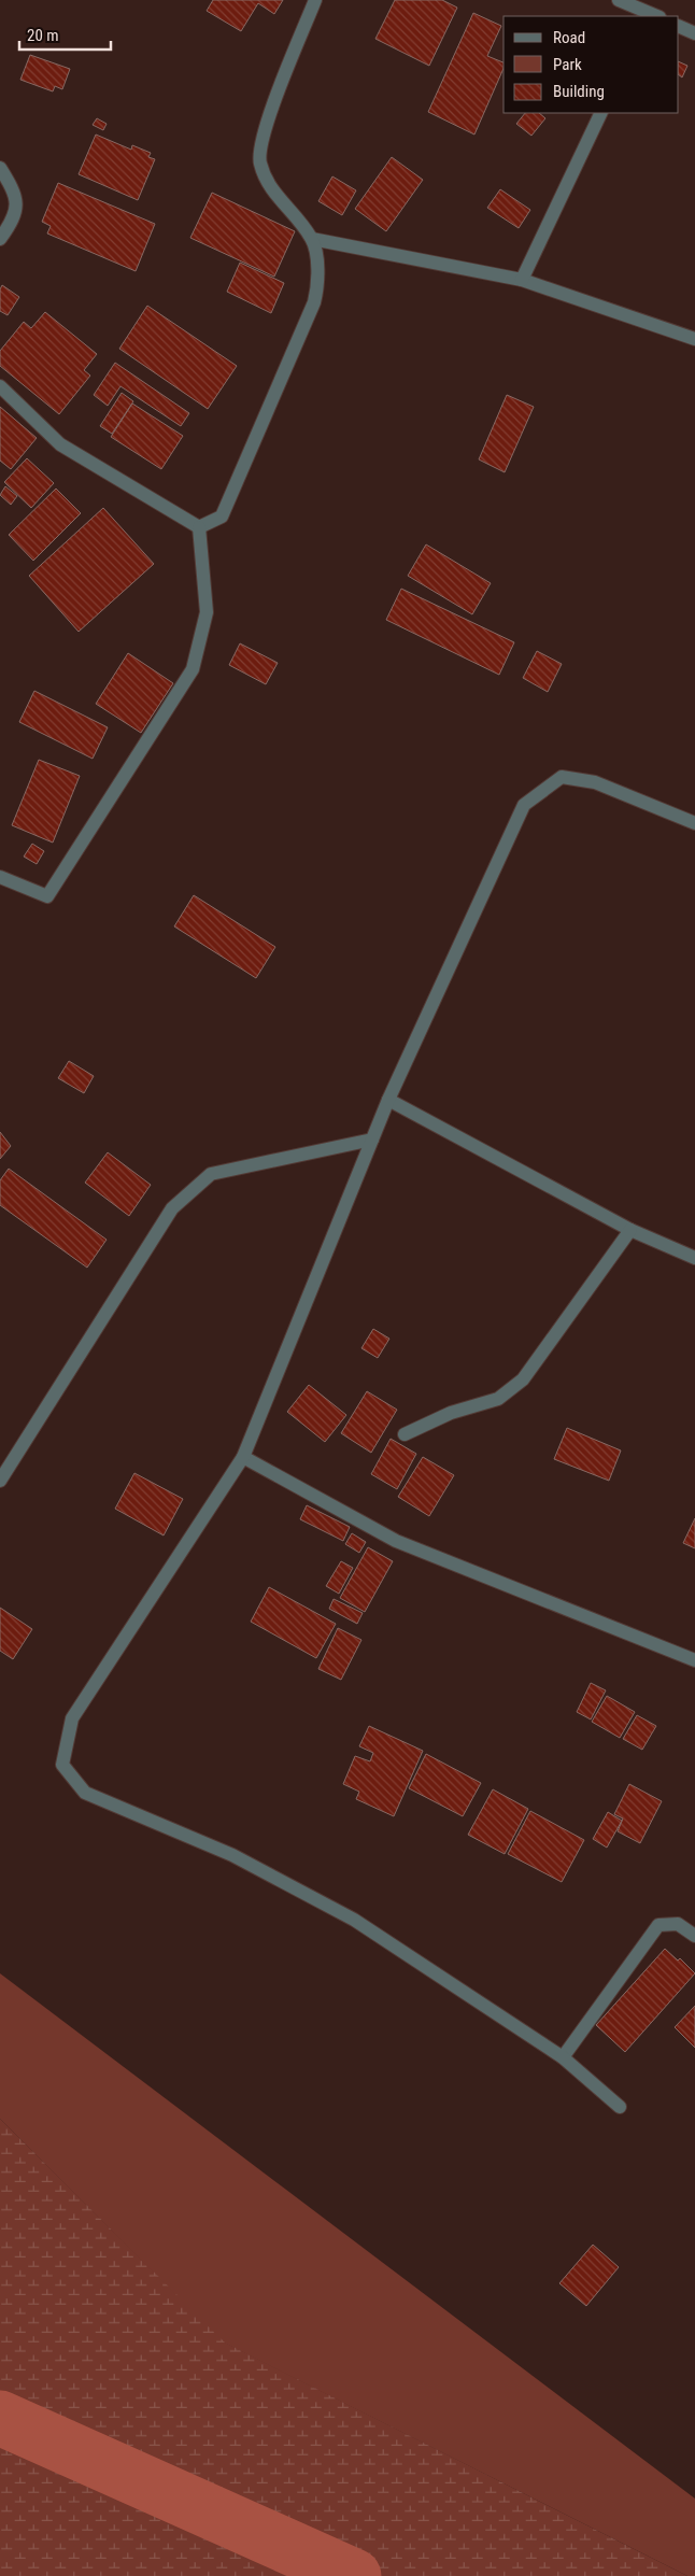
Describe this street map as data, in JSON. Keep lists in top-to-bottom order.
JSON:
{
  "legend": ["Road", "Park", "Building"],
  "scale_bar": "20 m"
}
